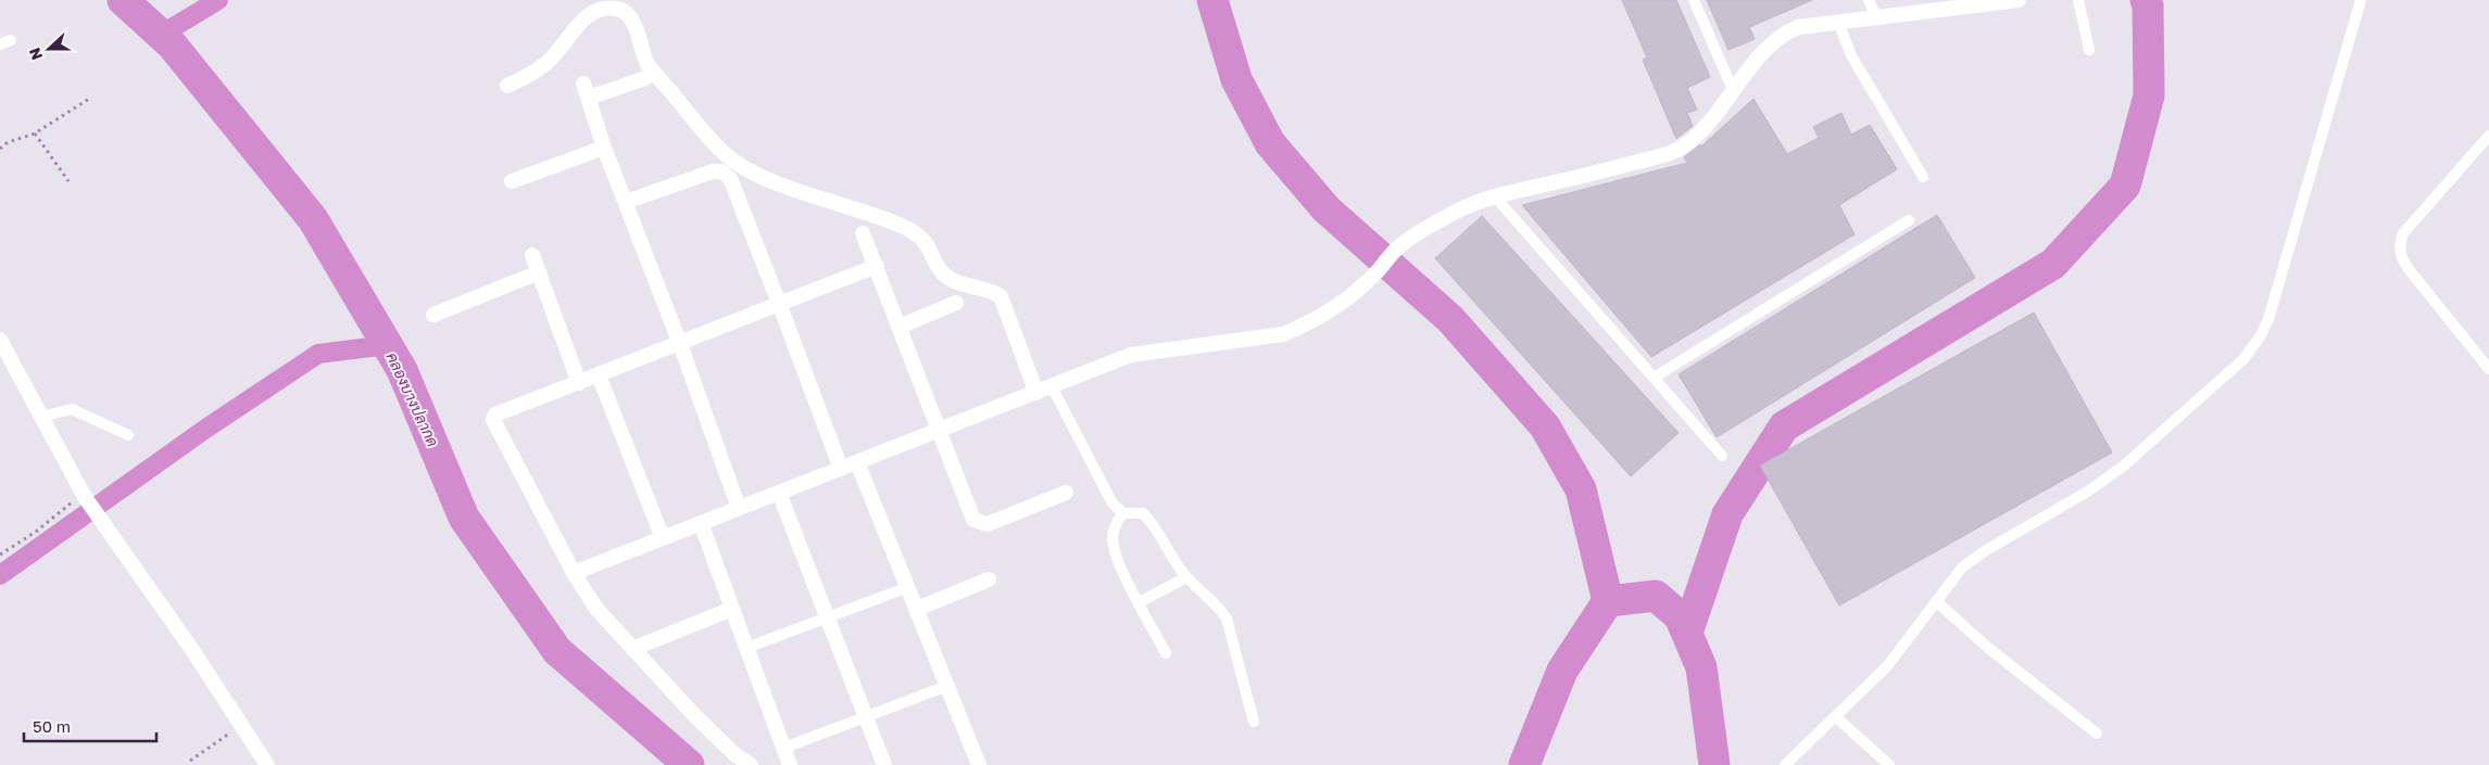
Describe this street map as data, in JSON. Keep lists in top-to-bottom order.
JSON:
{
  "water": ["คลองบางปลากด"],
  "scale_bar": "50 m",
  "north": "left"
}
